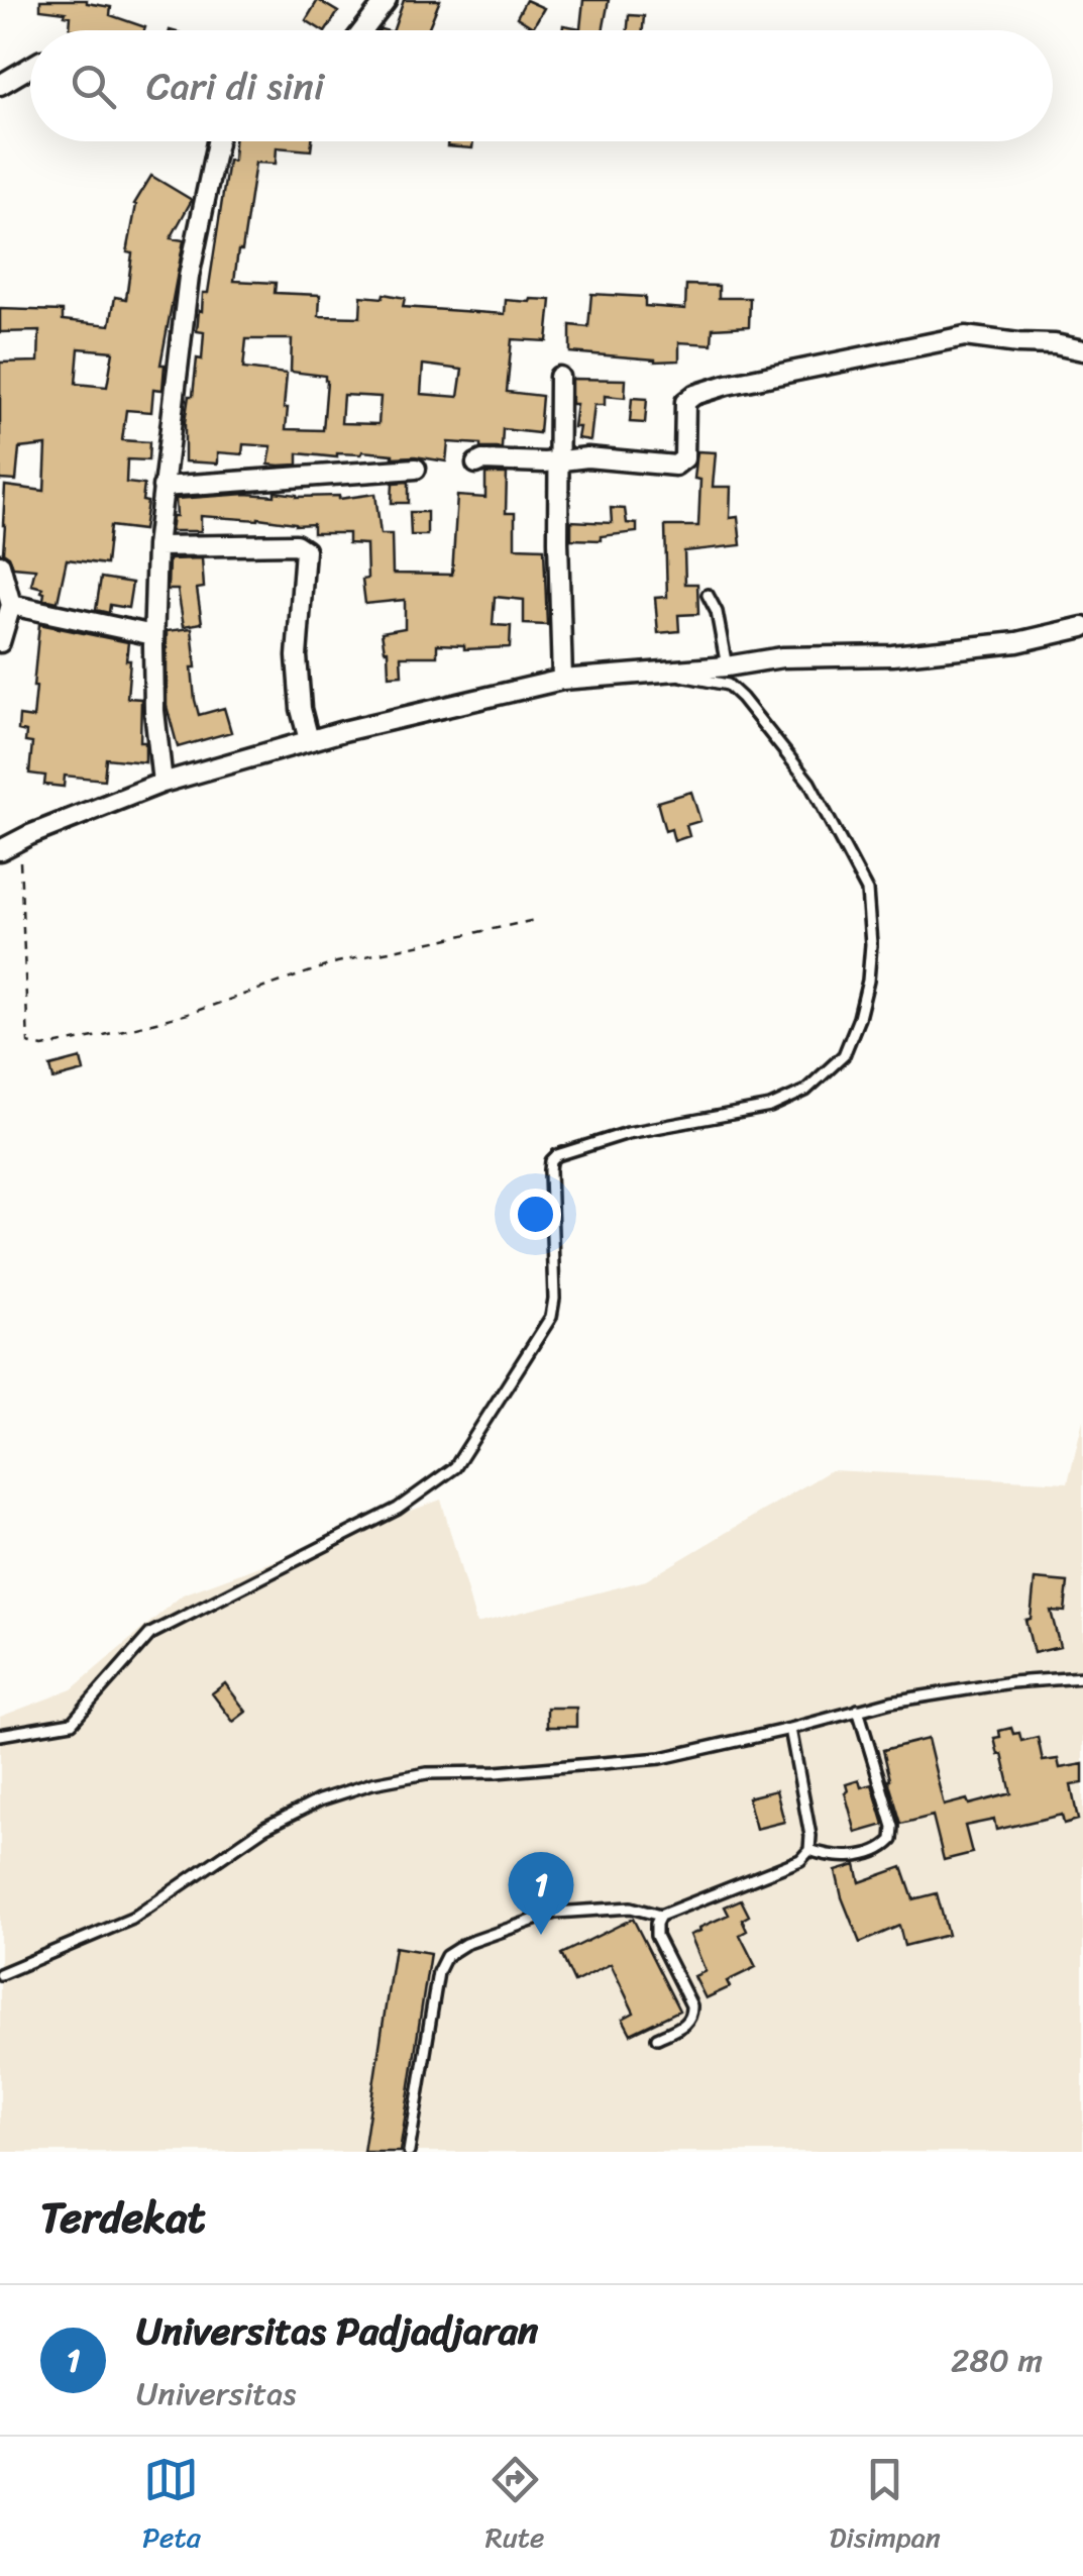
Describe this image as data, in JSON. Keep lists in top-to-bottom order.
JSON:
{
  "page": {
    "search": "Cari di sini",
    "pins": "1",
    "heading": "Terdekat",
    "list": [
      {
        "mark": "1",
        "name": "Universitas Padjadjaran",
        "note": "Universitas",
        "value": "280 m"
      }
    ],
    "nav": ["Peta", "Rute", "Disimpan"]
  }
}
